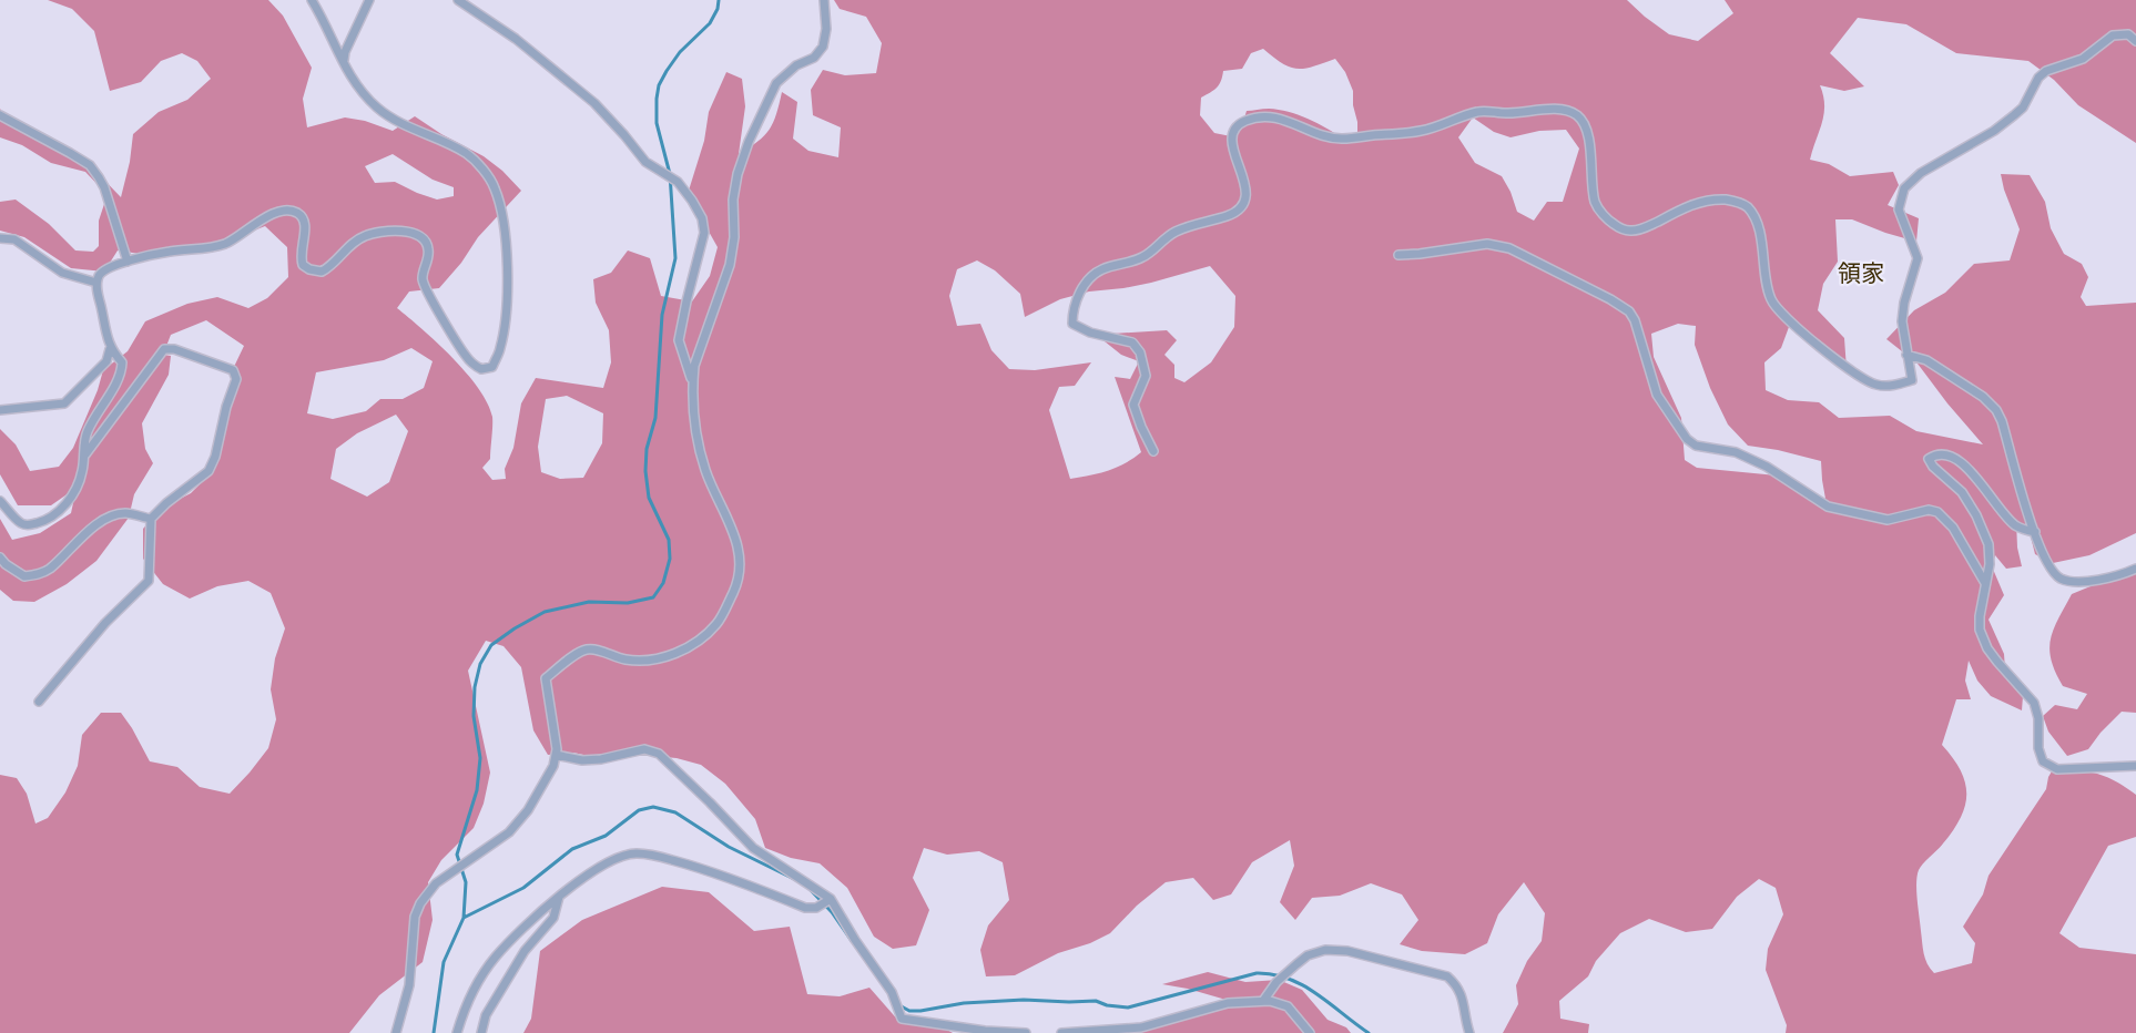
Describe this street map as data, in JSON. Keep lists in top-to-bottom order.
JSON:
{
  "districts": ["領家"]
}
